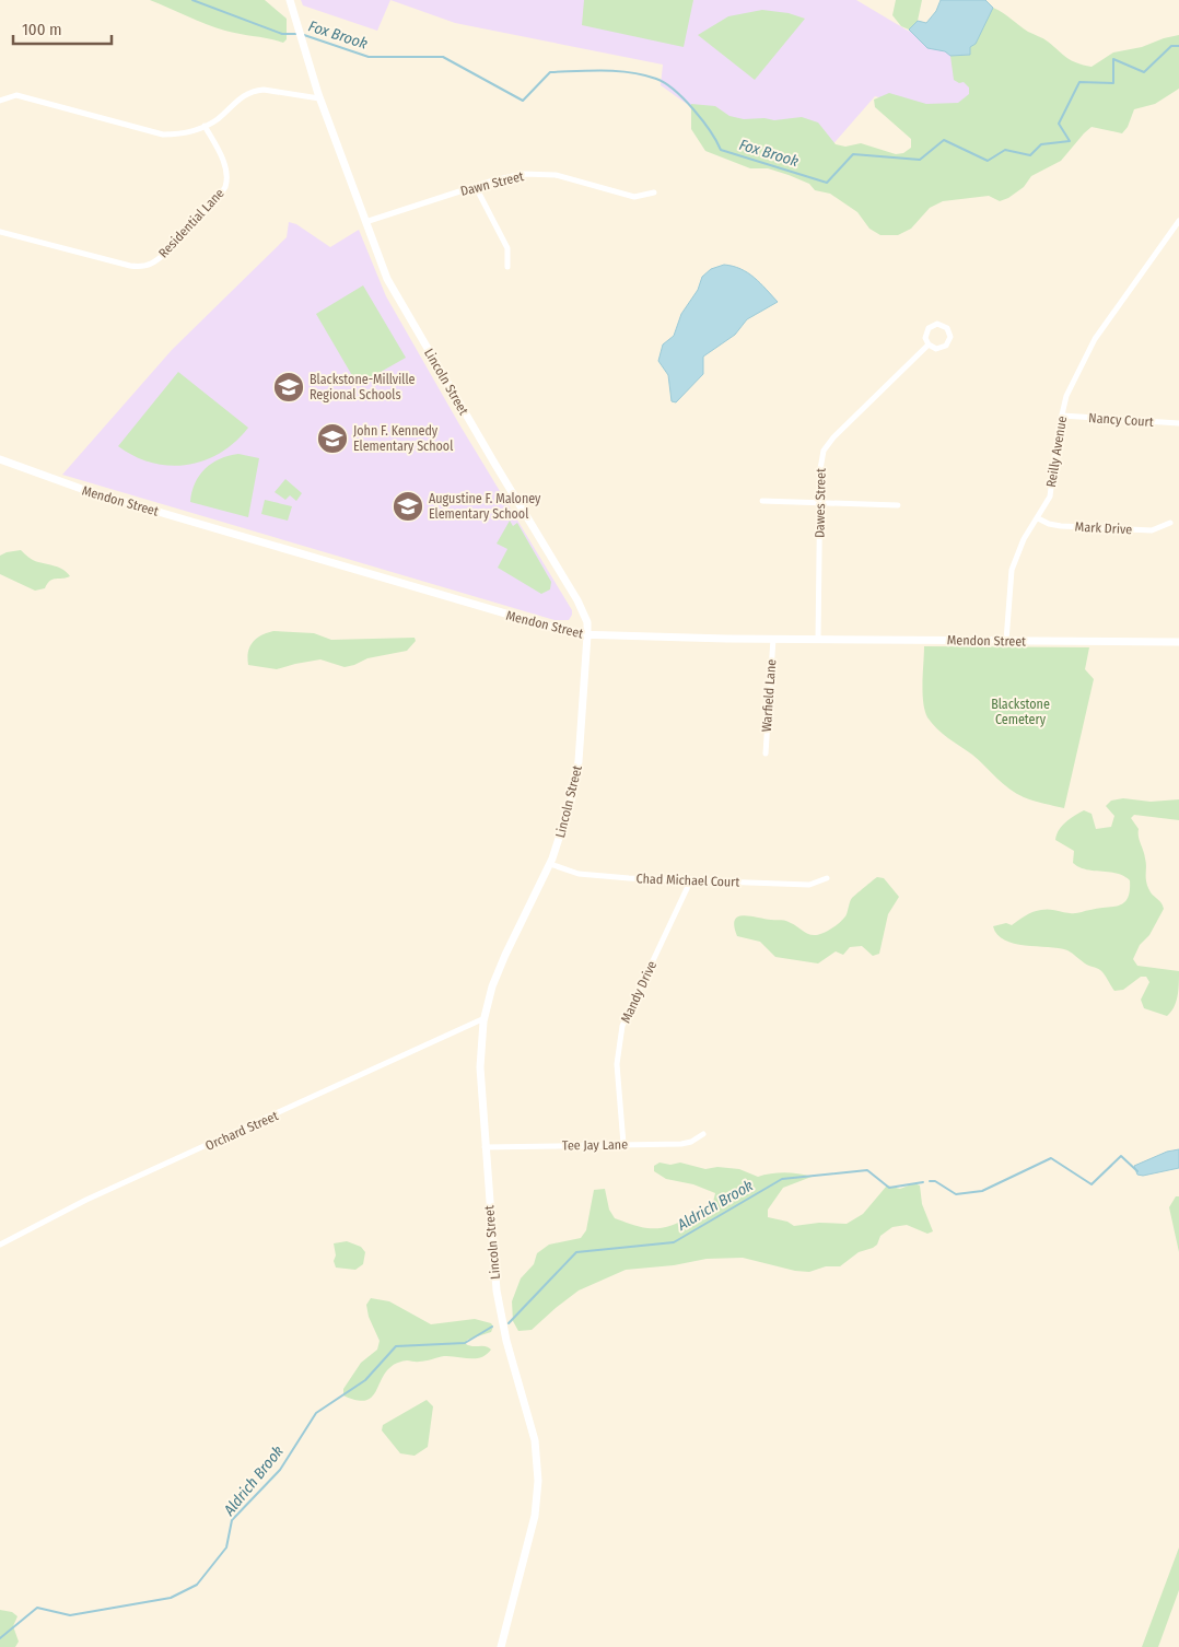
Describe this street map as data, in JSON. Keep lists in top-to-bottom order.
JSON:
{
  "streets": {
    "main road": ["Lincoln Street", "Mendon Street"],
    "street": [
      "Dawn Street",
      "Residential Lane",
      "Nancy Court",
      "Reilly Avenue",
      "Dawes Street",
      "Mark Drive",
      "Warfield Lane",
      "Chad Michael Court",
      "Mandy Drive",
      "Orchard Street",
      "Tee Jay Lane"
    ]
  },
  "crossings": [
    ["Dawn Street", "Lincoln Street"],
    ["Lincoln Street", "Mendon Street"],
    ["Lincoln Street", "Chad Michael Court"],
    ["Lincoln Street", "Orchard Street"],
    ["Lincoln Street", "Tee Jay Lane"],
    ["Nancy Court", "Reilly Avenue"],
    ["Reilly Avenue", "Mendon Street"],
    ["Reilly Avenue", "Mark Drive"],
    ["Mendon Street", "Dawes Street"],
    ["Mendon Street", "Warfield Lane"],
    ["Chad Michael Court", "Mandy Drive"],
    ["Mandy Drive", "Tee Jay Lane"]
  ],
  "water": ["Fox Brook", "Aldrich Brook"],
  "parks": ["Blackstone Cemetery"],
  "places": {
    "school or university": ["Blackstone-Millville Regional Schools", "John F. Kennedy Elementary School", "Augustine F. Maloney Elementary School"]
  },
  "scale_bar": "100 m"
}
